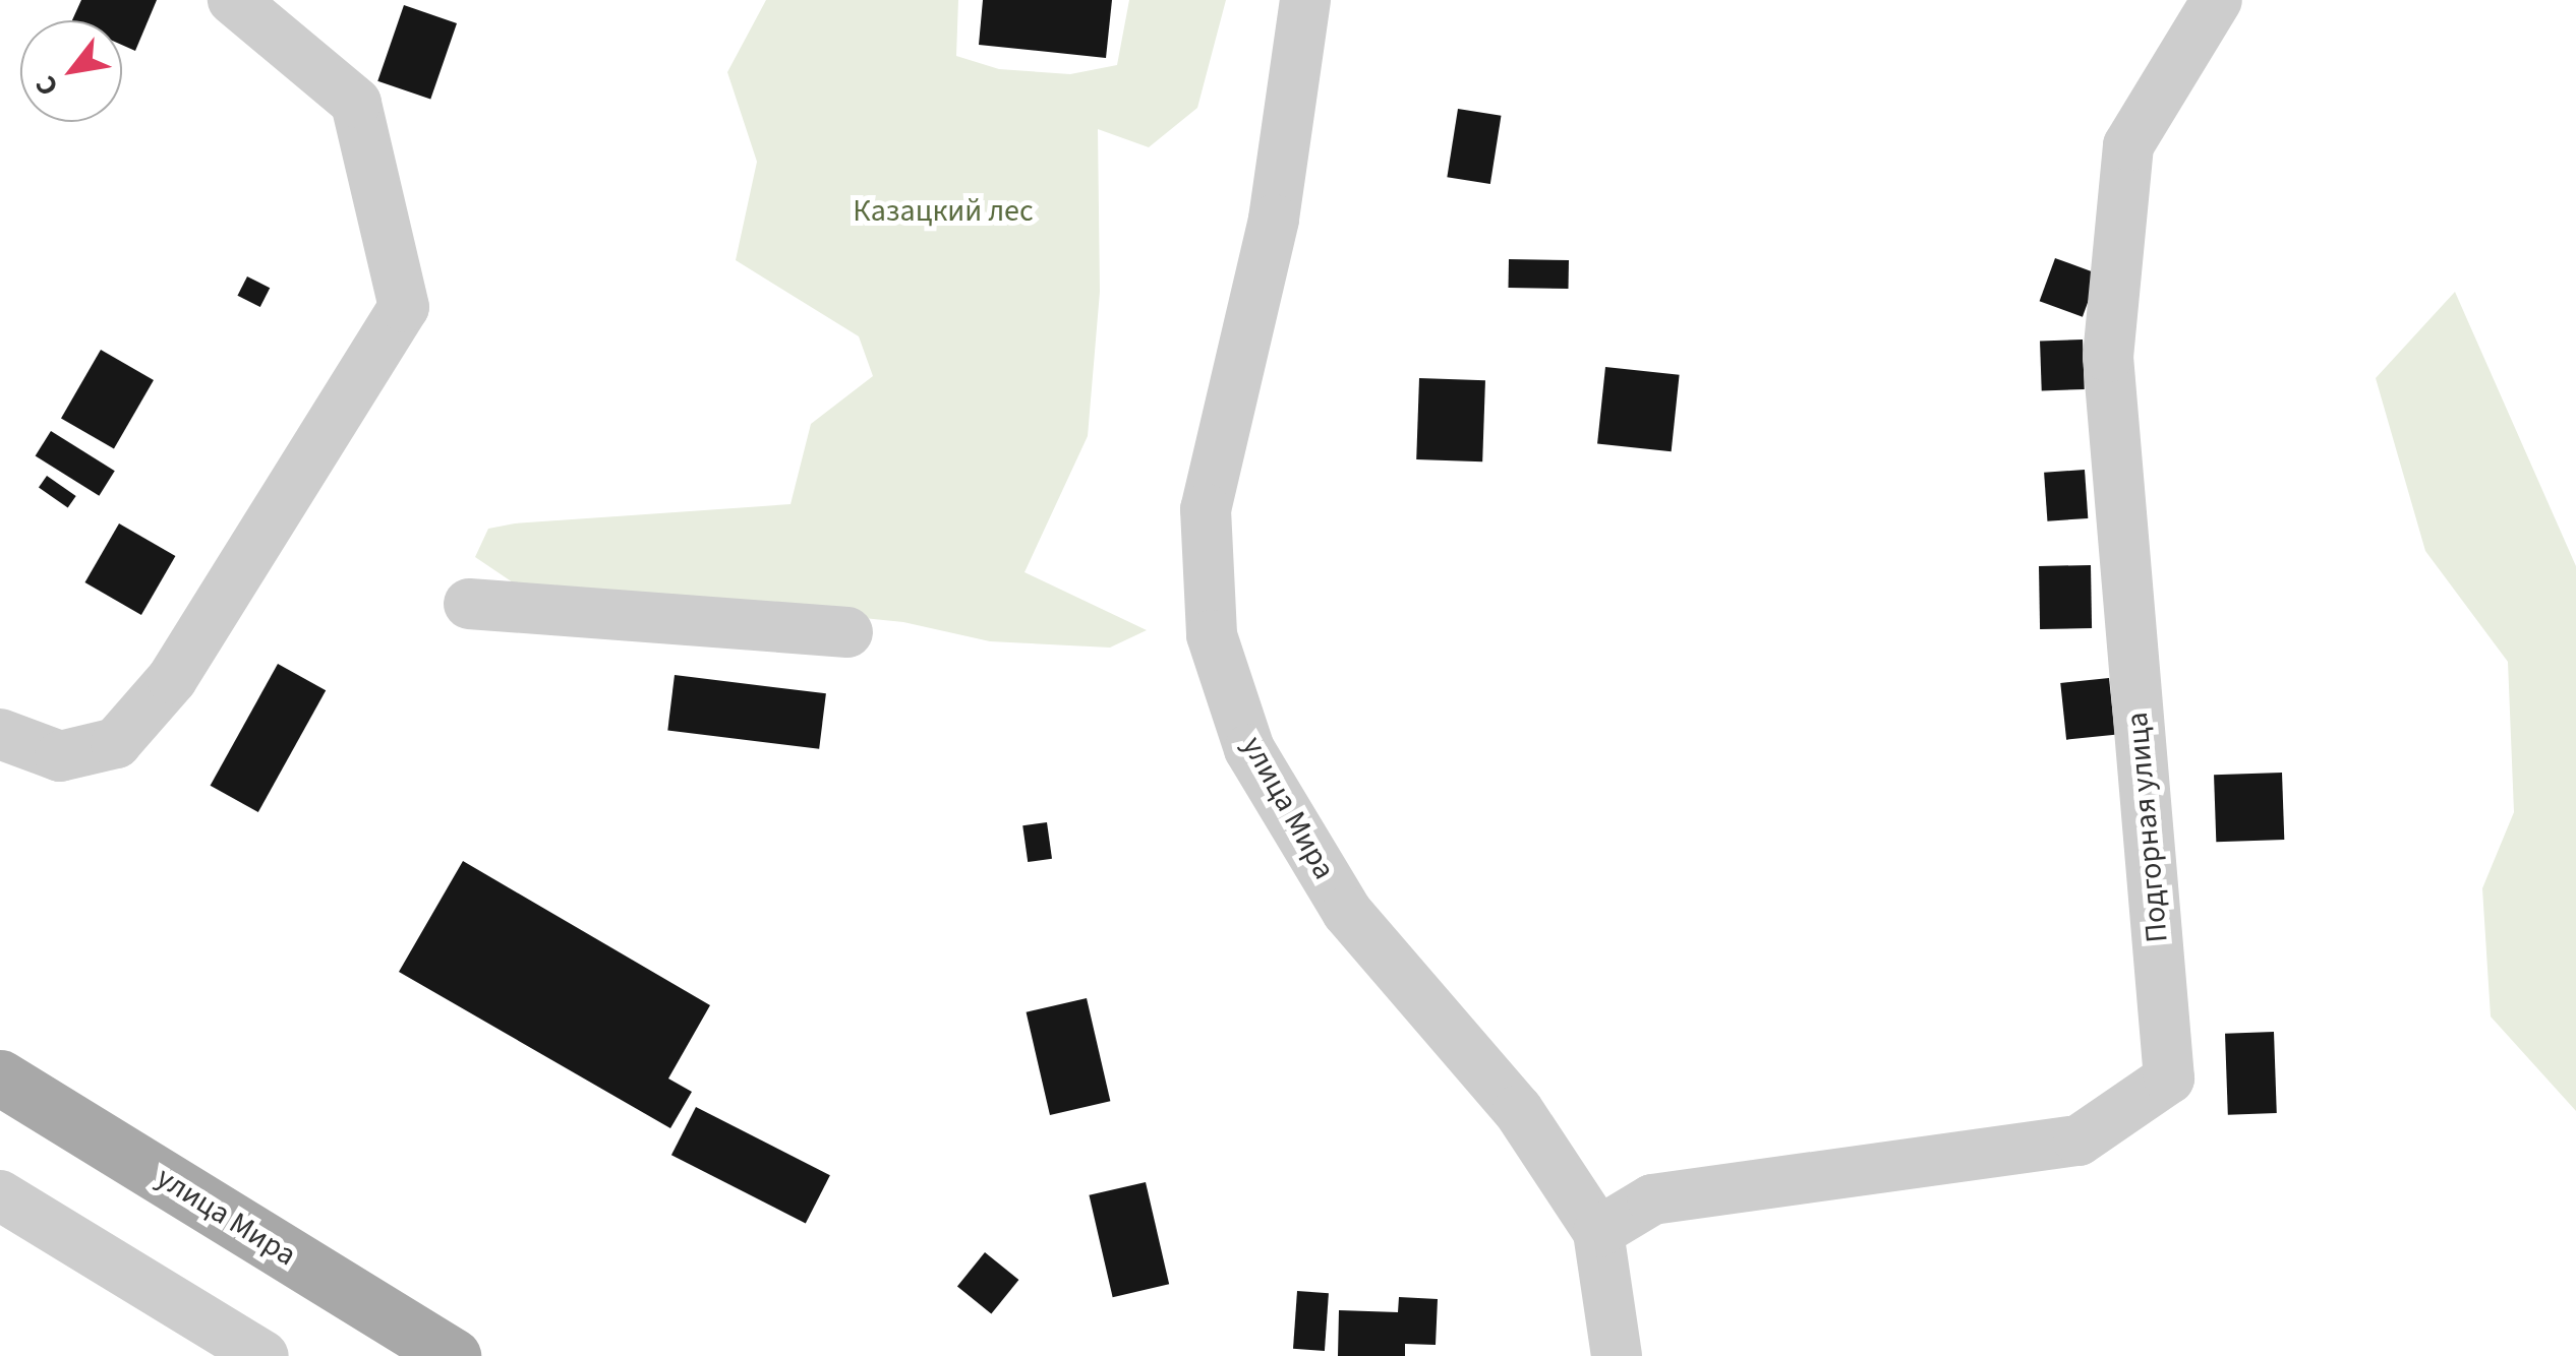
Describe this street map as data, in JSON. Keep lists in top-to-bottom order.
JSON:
{
  "streets": {
    "main road": ["улица Мира"],
    "street": ["Подгорная улица"]
  },
  "crossings": [
    ["улица Мира", "Подгорная улица"]
  ],
  "parks": ["Казацкий лес"],
  "north": "bottom left"
}
